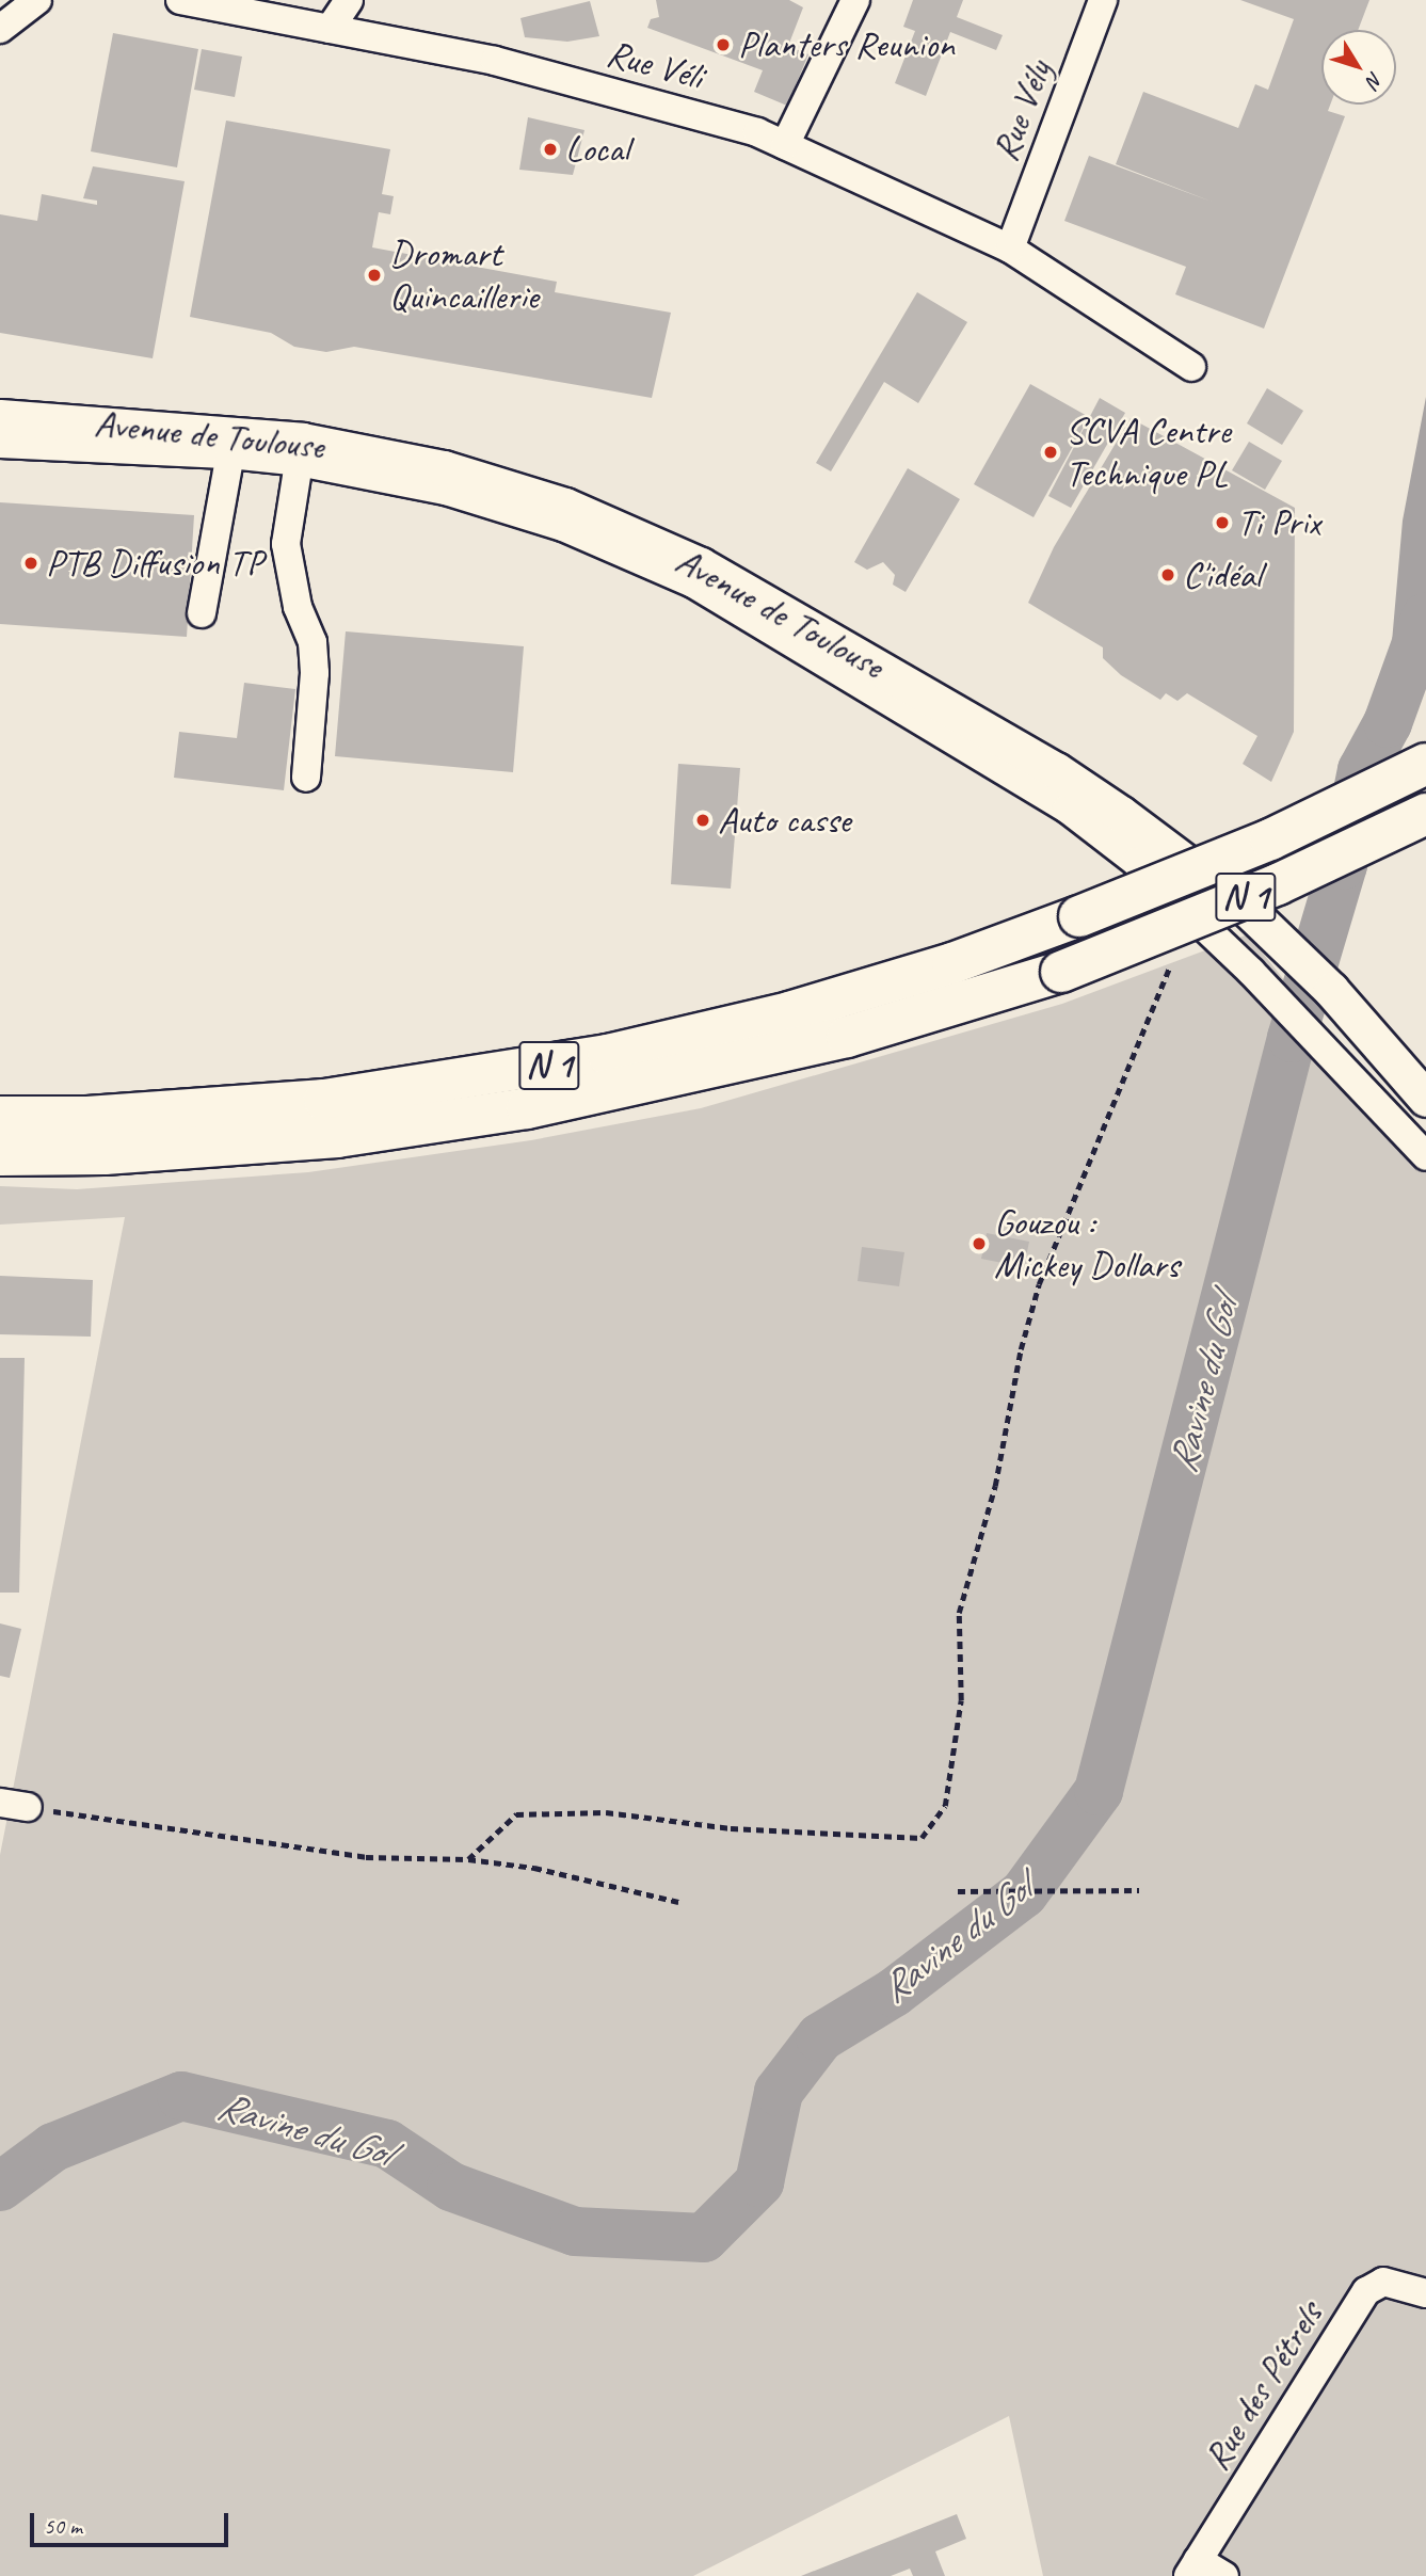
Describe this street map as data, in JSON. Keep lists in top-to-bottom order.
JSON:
{
  "streets": {
    "highway": ["N 1"],
    "main road": ["Avenue de Toulouse"],
    "street": ["Rue Véli", "Rue Vély", "Rue des Pétrels"]
  },
  "crossings": [
    ["Rue Véli", "Rue Vély"]
  ],
  "water": ["Ravine du Gol"],
  "places": [
    "Planters Reunion",
    "Local",
    "Dromart Quincaillerie",
    "SCVA Centre Technique PL",
    "Ti Prix",
    "PTB Diffusion TP",
    "C'idéal",
    "Auto casse",
    "Gouzou : Mickey Dollars"
  ],
  "scale_bar": "50 m",
  "north": "bottom right"
}
